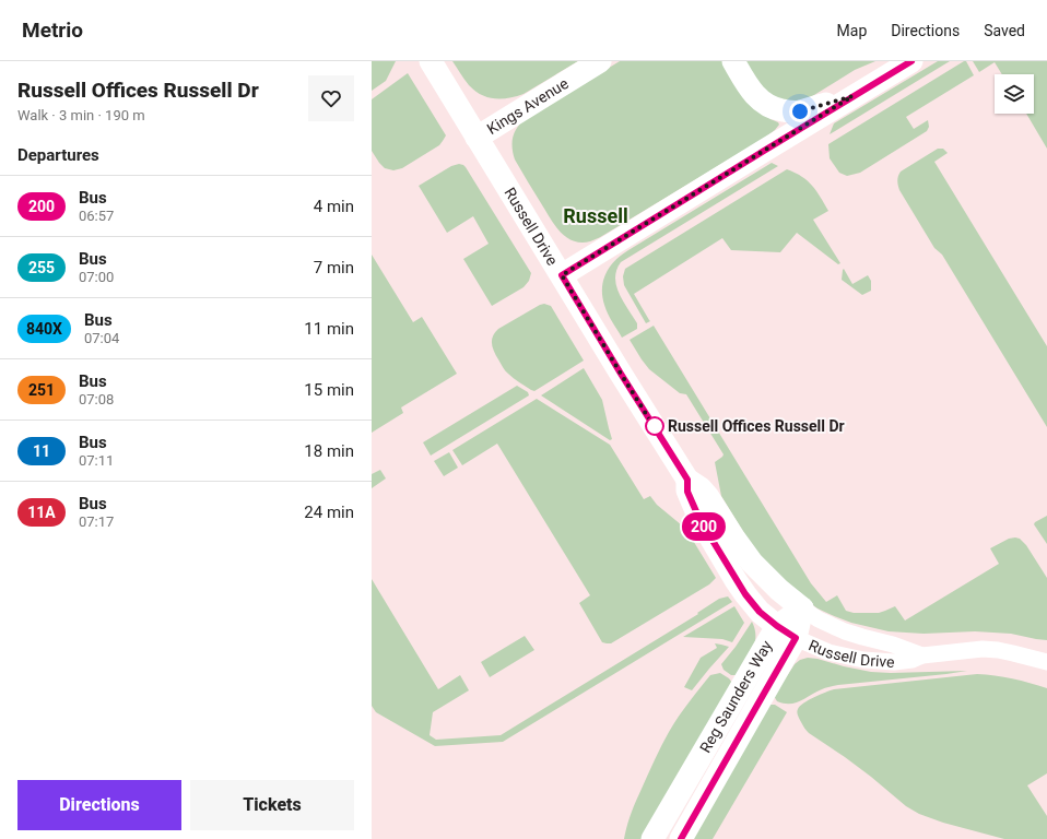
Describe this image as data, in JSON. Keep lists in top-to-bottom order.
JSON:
{
  "streets": {
    "street": ["Kings Avenue", "Russell Drive", "Reg Saunders Way"]
  },
  "crossings": [
    ["Kings Avenue", "Russell Drive"],
    ["Russell Drive", "Reg Saunders Way"]
  ],
  "districts": ["Russell"],
  "places": ["Russell Offices Russell Dr"],
  "lines": ["bus line 200"],
  "page": {
    "header": "Metrio",
    "nav": ["Map", "Directions", "Saved"],
    "heading": [
      ["Russell Offices Russell Dr", "Walk · 3 min · 190 m"],
      "Departures"
    ],
    "on_map": "200",
    "list": [
      {
        "mark": "200",
        "name": "Bus",
        "note": "06:57",
        "value": "4 min"
      },
      {
        "mark": "255",
        "name": "Bus",
        "note": "07:00",
        "value": "7 min"
      },
      {
        "mark": "840X",
        "name": "Bus",
        "note": "07:04",
        "value": "11 min"
      },
      {
        "mark": "251",
        "name": "Bus",
        "note": "07:08",
        "value": "15 min"
      },
      {
        "mark": "11",
        "name": "Bus",
        "note": "07:11",
        "value": "18 min"
      },
      {
        "mark": "11A",
        "name": "Bus",
        "note": "07:17",
        "value": "24 min"
      }
    ],
    "buttons": ["Directions", "Tickets"]
  }
}
